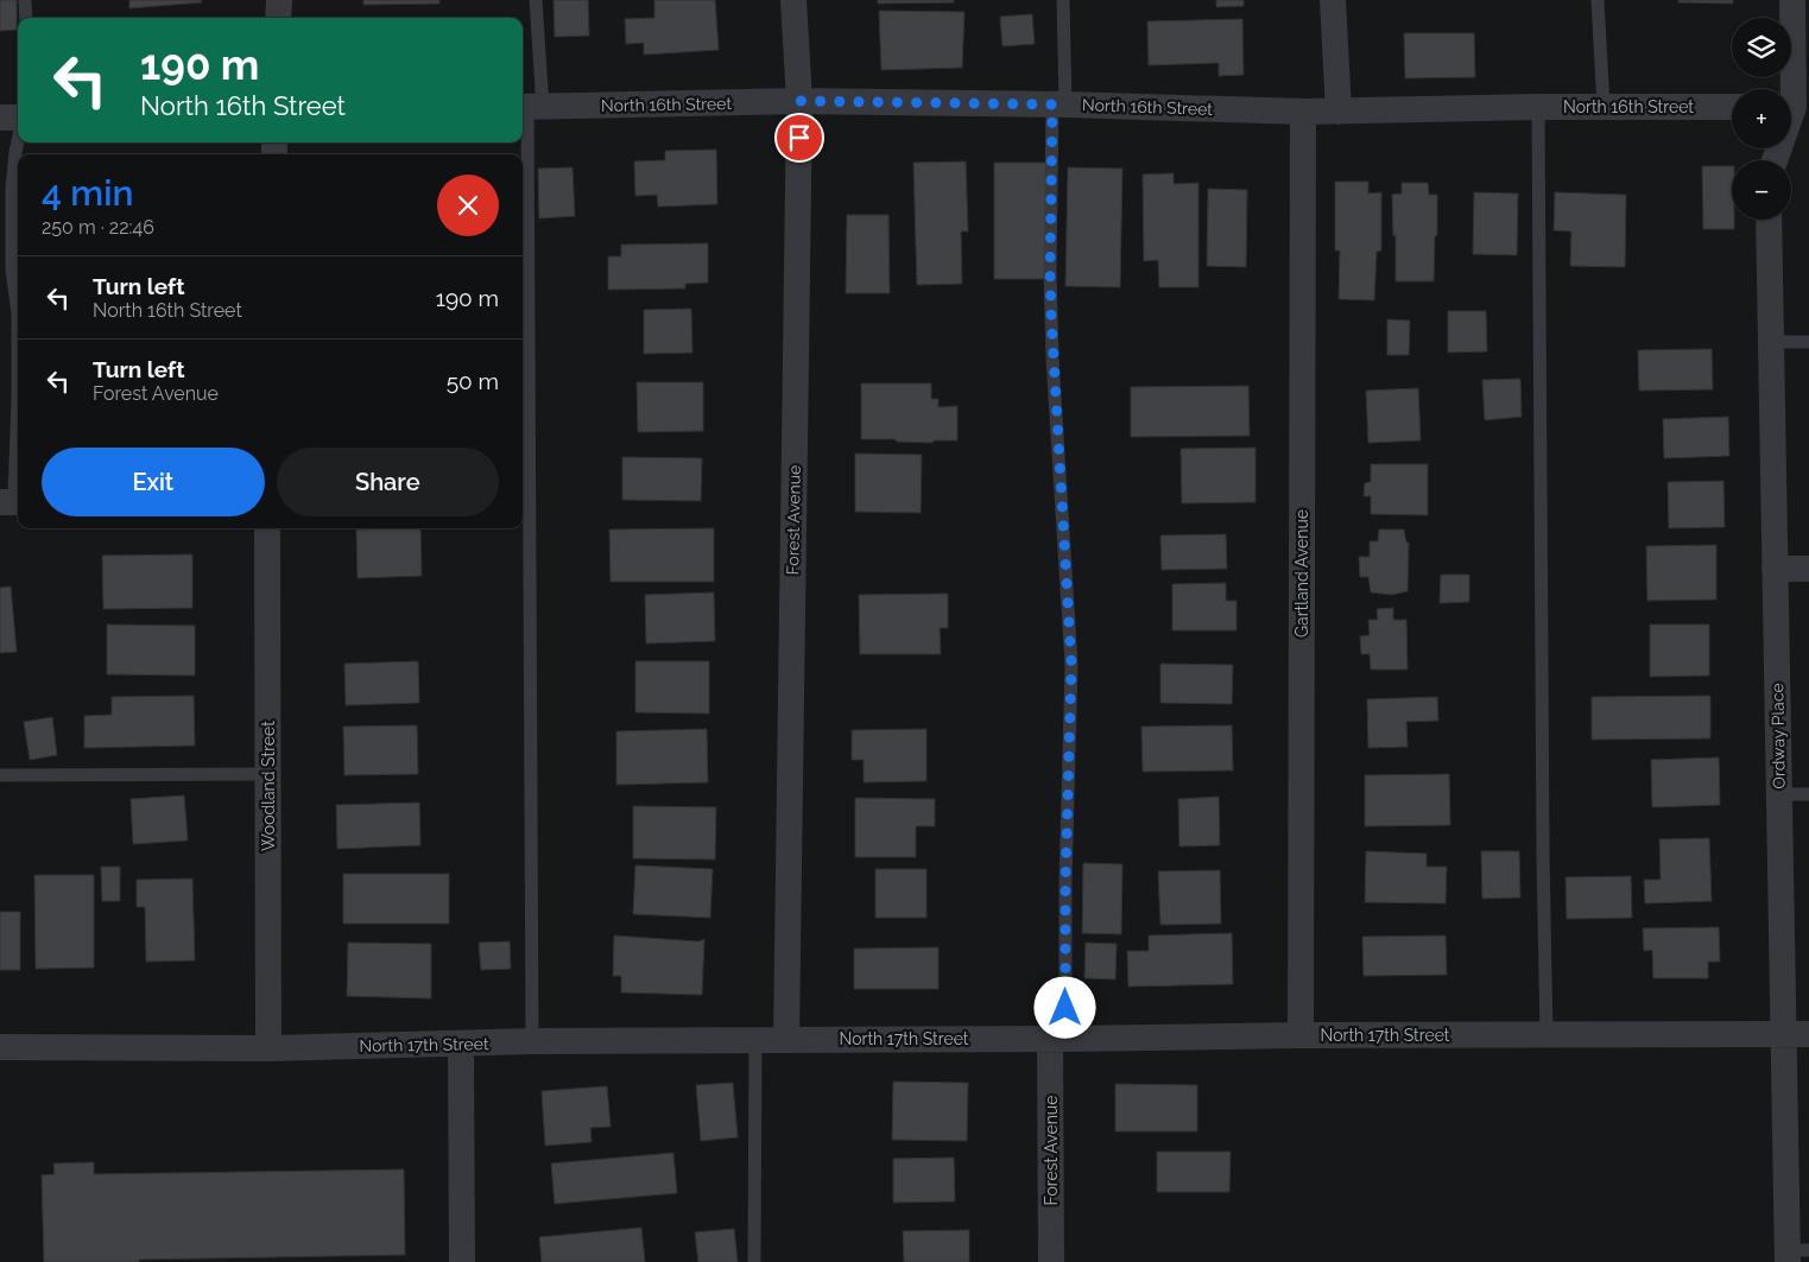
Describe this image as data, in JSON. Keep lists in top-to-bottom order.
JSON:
{
  "streets": {
    "street": [
      "North 16th Street",
      "Forest Avenue",
      "Gartland Avenue",
      "Ordway Place",
      "Woodland Street",
      "North 17th Street"
    ]
  },
  "crossings": [
    ["North 16th Street", "Forest Avenue"],
    ["North 16th Street", "Gartland Avenue"],
    ["Forest Avenue", "North 17th Street"],
    ["Gartland Avenue", "North 17th Street"],
    ["Ordway Place", "North 17th Street"],
    ["Woodland Street", "North 17th Street"]
  ],
  "page": {
    "map_buttons": ["+", "−"],
    "turn": ["190 m", "North 16th Street"],
    "heading": ["4 min", "250 m · 22:46"],
    "list": [
      {
        "name": "Turn left",
        "note": "North 16th Street",
        "value": "190 m"
      },
      {
        "name": "Turn left",
        "note": "Forest Avenue",
        "value": "50 m"
      }
    ],
    "buttons": ["Exit", "Share"]
  }
}
